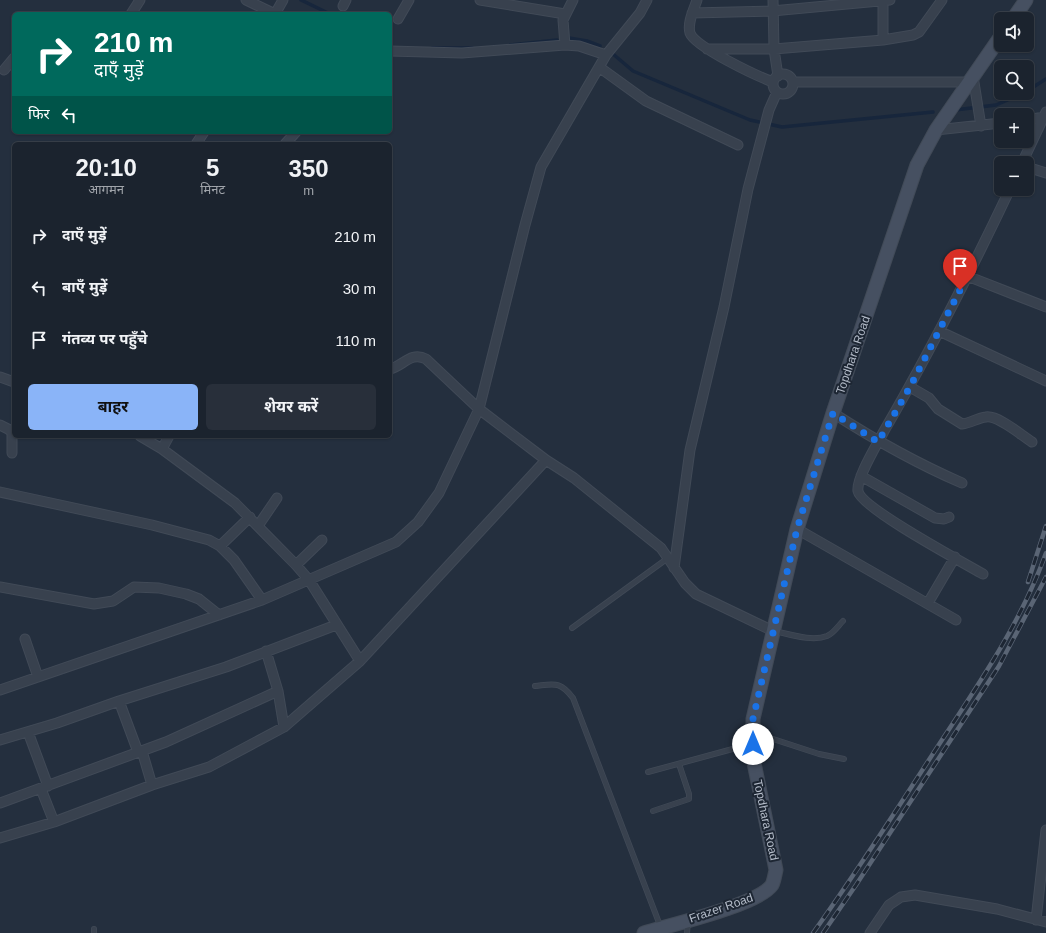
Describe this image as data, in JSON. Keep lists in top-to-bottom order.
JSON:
{
  "streets": {
    "street": ["Topdhara Road", "Frazer Road"]
  },
  "crossings": [
    ["Topdhara Road", "Frazer Road"]
  ],
  "page": {
    "map_buttons": ["+", "−"],
    "turn": ["210 m", "दाएँ मुड़ें"],
    "then": "फिर",
    "eta": [
      "20:10",
      "आगमन",
      "5",
      "मिनट",
      "350",
      "m"
    ],
    "list": [
      {
        "name": "दाएँ मुड़ें",
        "value": "210 m"
      },
      {
        "name": "बाएँ मुड़ें",
        "value": "30 m"
      },
      {
        "name": "गंतव्य पर पहुँचे",
        "value": "110 m"
      }
    ],
    "buttons": ["बाहर", "शेयर करें"]
  }
}
